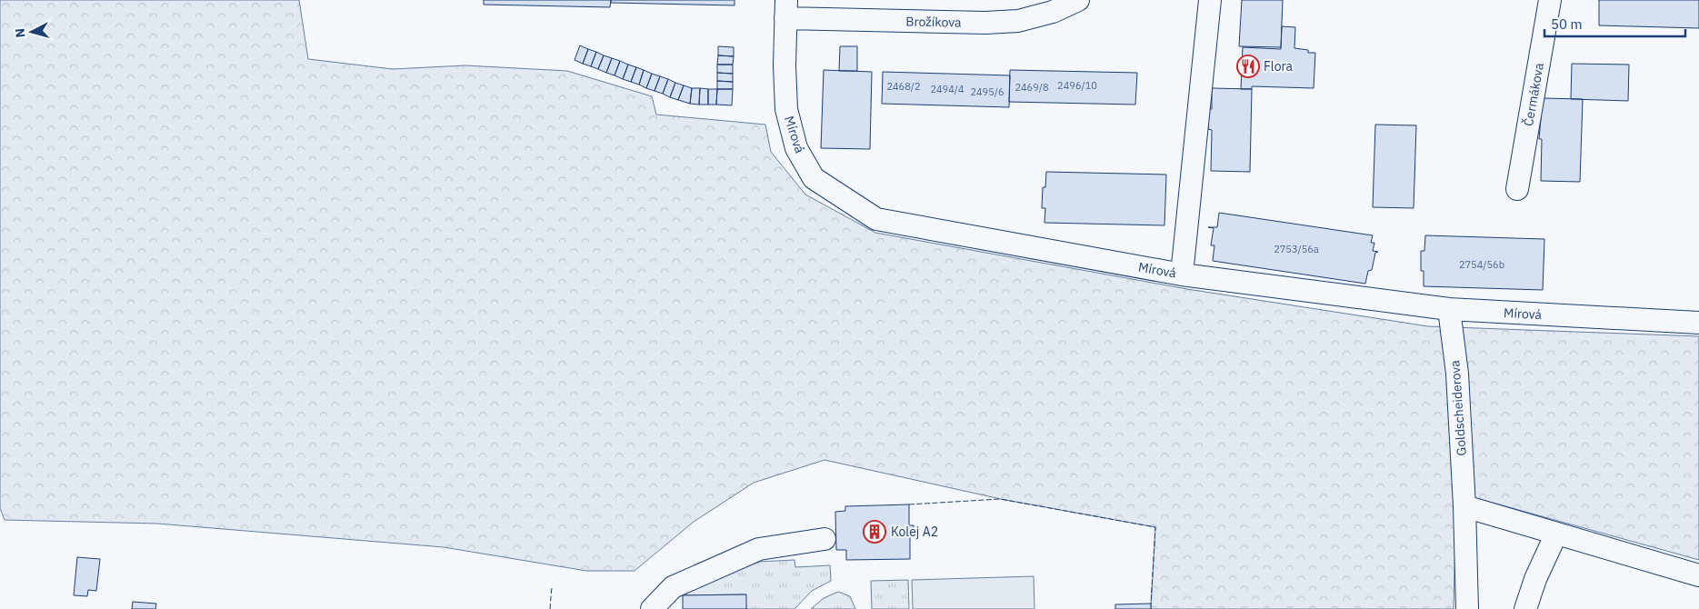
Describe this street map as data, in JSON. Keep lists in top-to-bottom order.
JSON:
{
  "streets": {
    "street": [
      "Brožíkova",
      "Čermákova",
      "Mírová",
      "Goldscheiderova"
    ]
  },
  "crossings": [
    ["Brožíkova", "Mírová"],
    ["Mírová", "Goldscheiderova"]
  ],
  "places": {
    "restaurant": ["Flora"],
    "building": ["Kolej A2"]
  },
  "house_numbers": [
    "2496/10",
    "2468/2",
    "2469/8",
    "2494/4",
    "2495/6",
    "2753/56a",
    "2754/56b"
  ],
  "scale_bar": "50 m",
  "north": "left"
}
